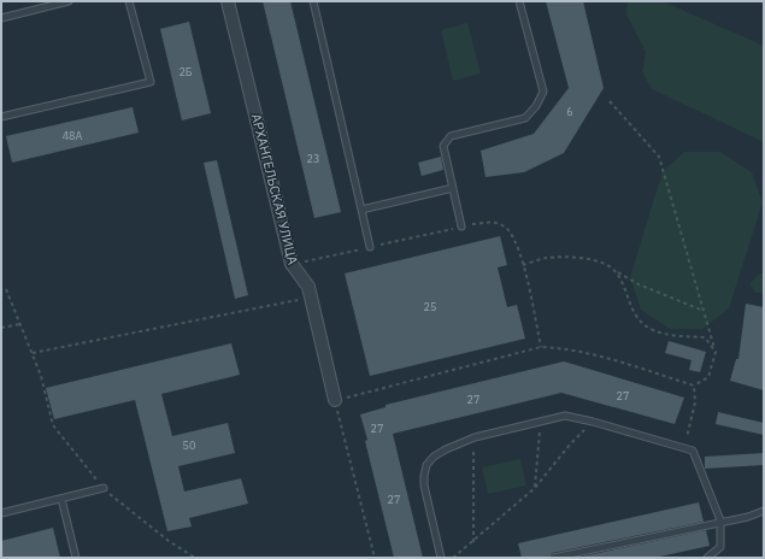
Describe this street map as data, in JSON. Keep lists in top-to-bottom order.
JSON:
{
  "streets": {
    "street": ["АРХАНГЕЛЬСКАЯ УЛИЦА"]
  },
  "house_numbers": [
    "2Б",
    "6",
    "48А",
    "23",
    "25",
    "27",
    "27",
    "27",
    "50",
    "27"
  ]
}
